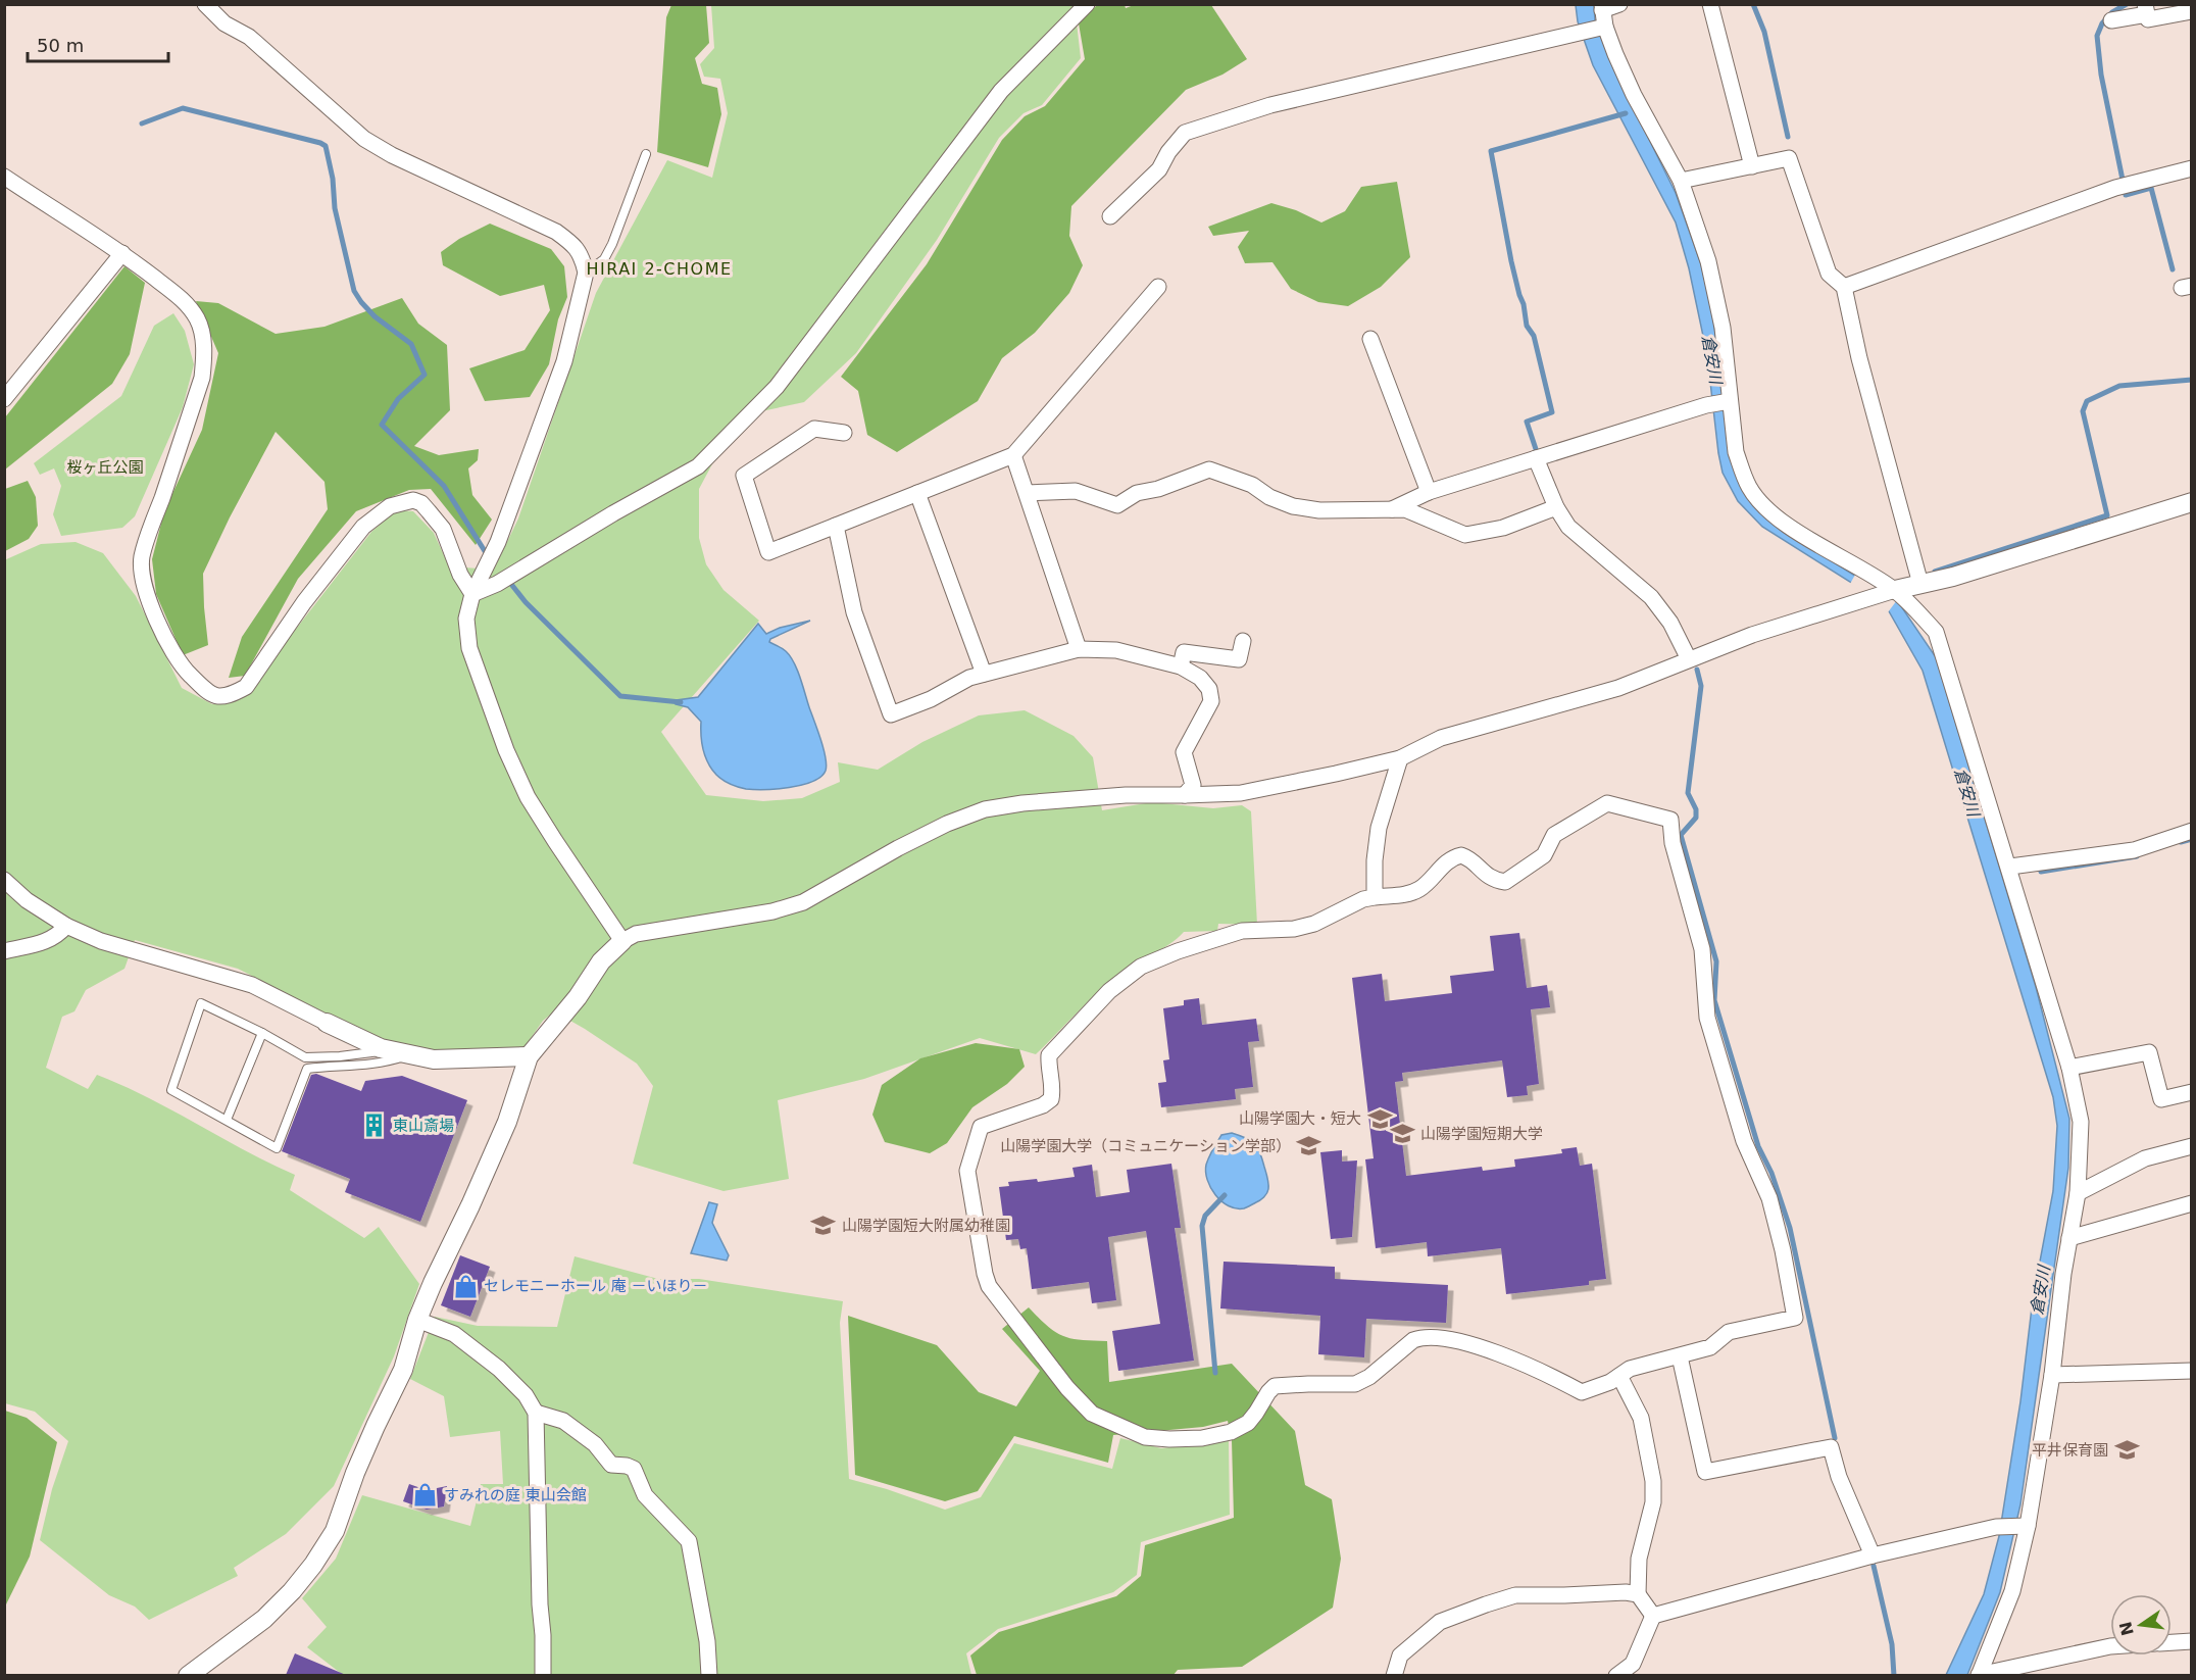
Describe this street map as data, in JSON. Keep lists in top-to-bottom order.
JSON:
{
  "districts": ["HIRAI 2-CHOME"],
  "water": ["倉安川"],
  "parks": ["桜ヶ丘公園"],
  "places": {
    "school or university": [
      "山陽学園大・短大",
      "山陽学園短期大学",
      "山陽学園大学（コミュニケーション学部）",
      "山陽学園短大附属幼稚園",
      "平井保育園"
    ],
    "building": ["東山斎場"],
    "shop": ["セレモニーホール 庵 －いほり－", "すみれの庭 東山会館"]
  },
  "scale_bar": "50 m",
  "north": "left"
}
